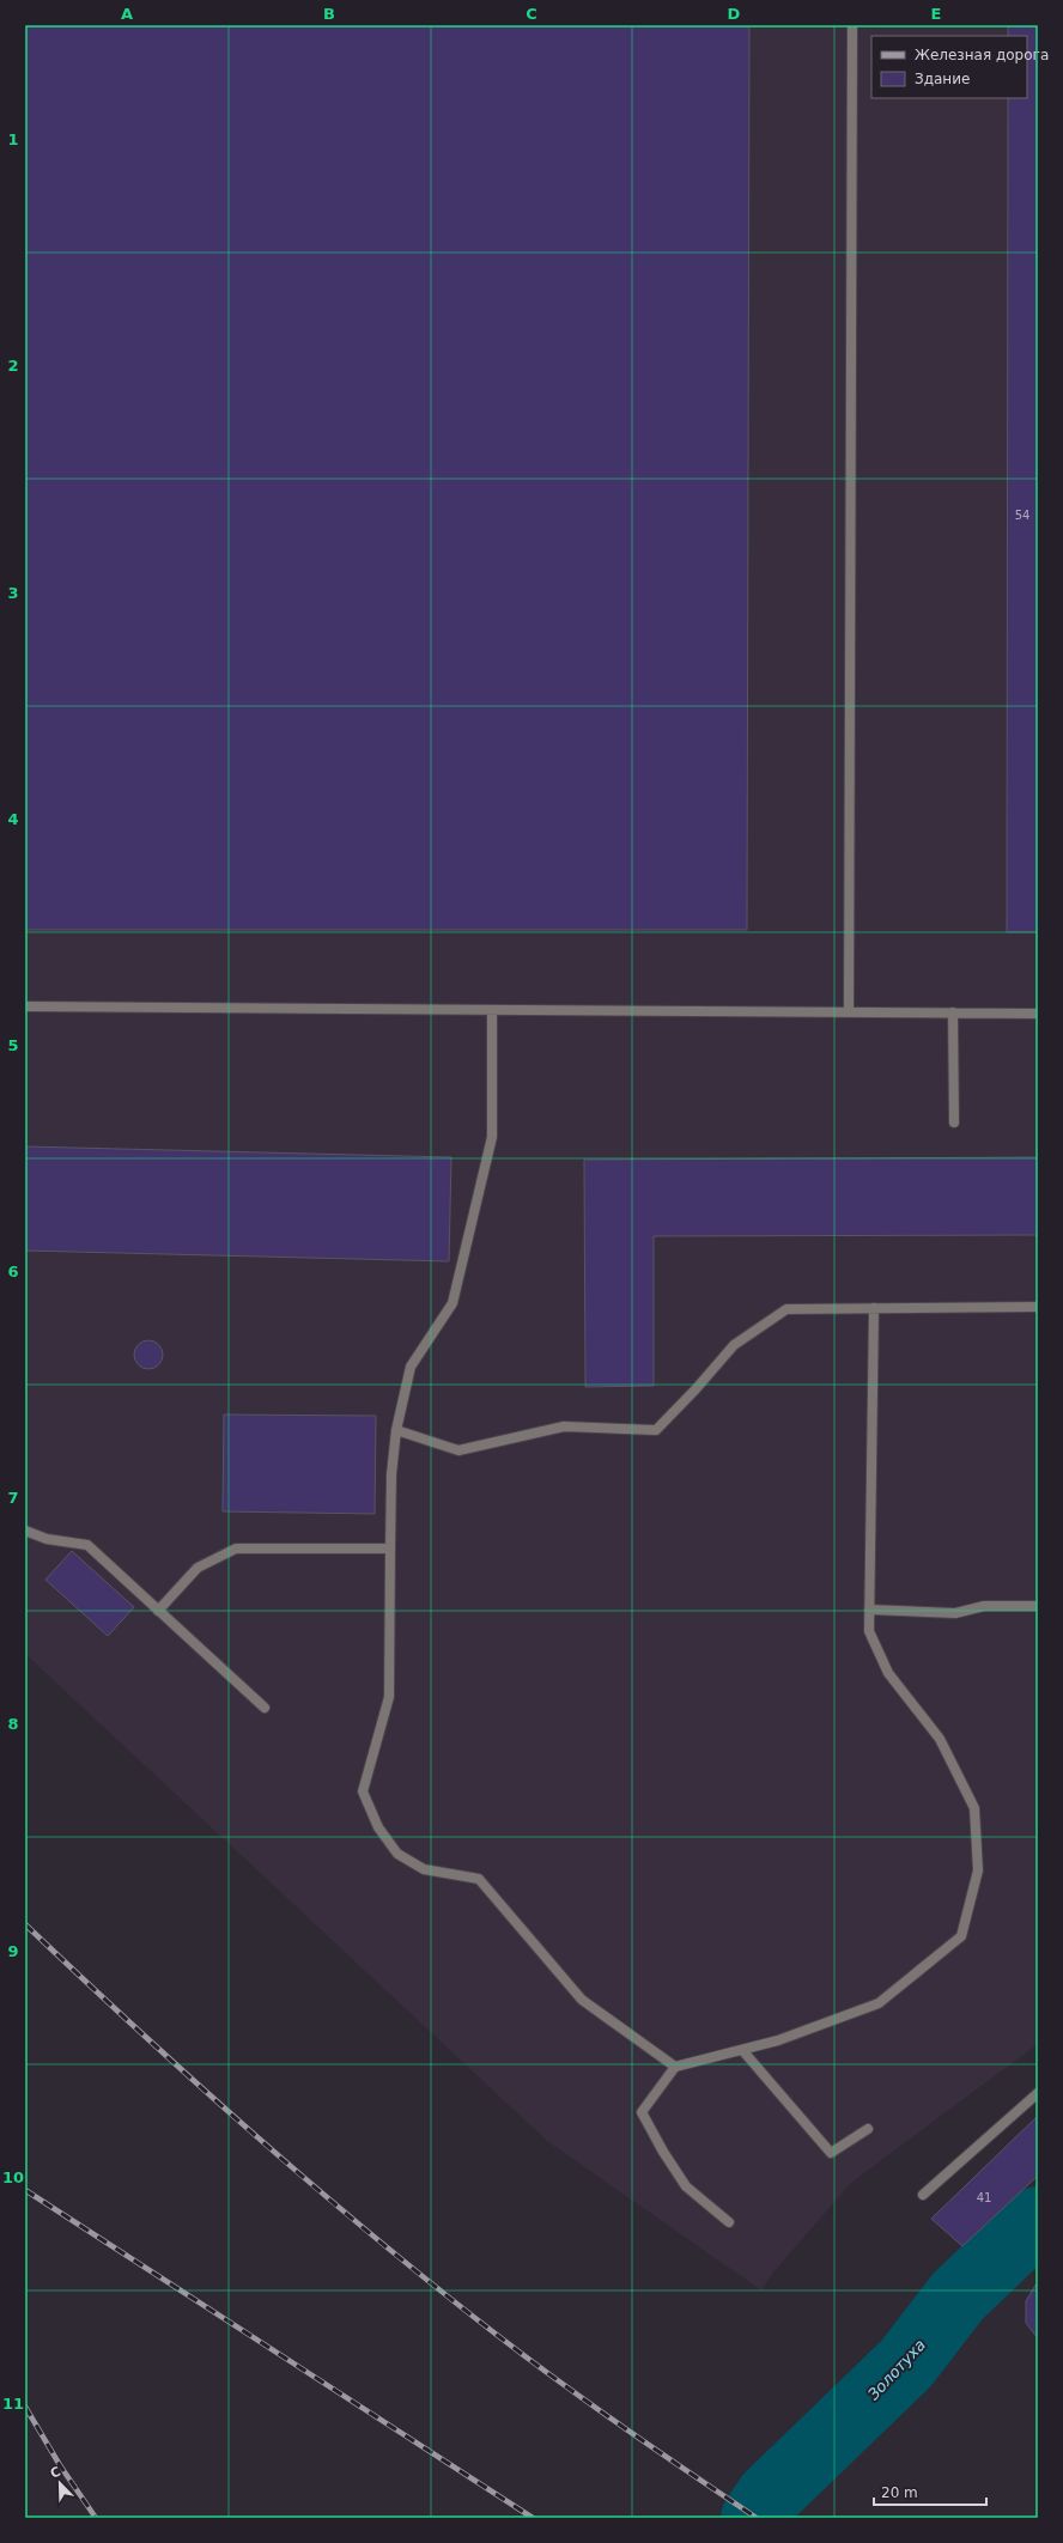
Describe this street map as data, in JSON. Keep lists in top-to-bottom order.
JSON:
{
  "water": ["Золотуха"],
  "house_numbers": ["54", "41"],
  "legend": ["Железная дорога", "Здание"],
  "scale_bar": "20 m",
  "north": "top left",
  "grid": {
    "columns": [
      "A",
      "B",
      "C",
      "D",
      "E"
    ],
    "rows": [
      "1",
      "2",
      "3",
      "4",
      "5",
      "6",
      "7",
      "8",
      "9",
      "10",
      "11"
    ]
  }
}
